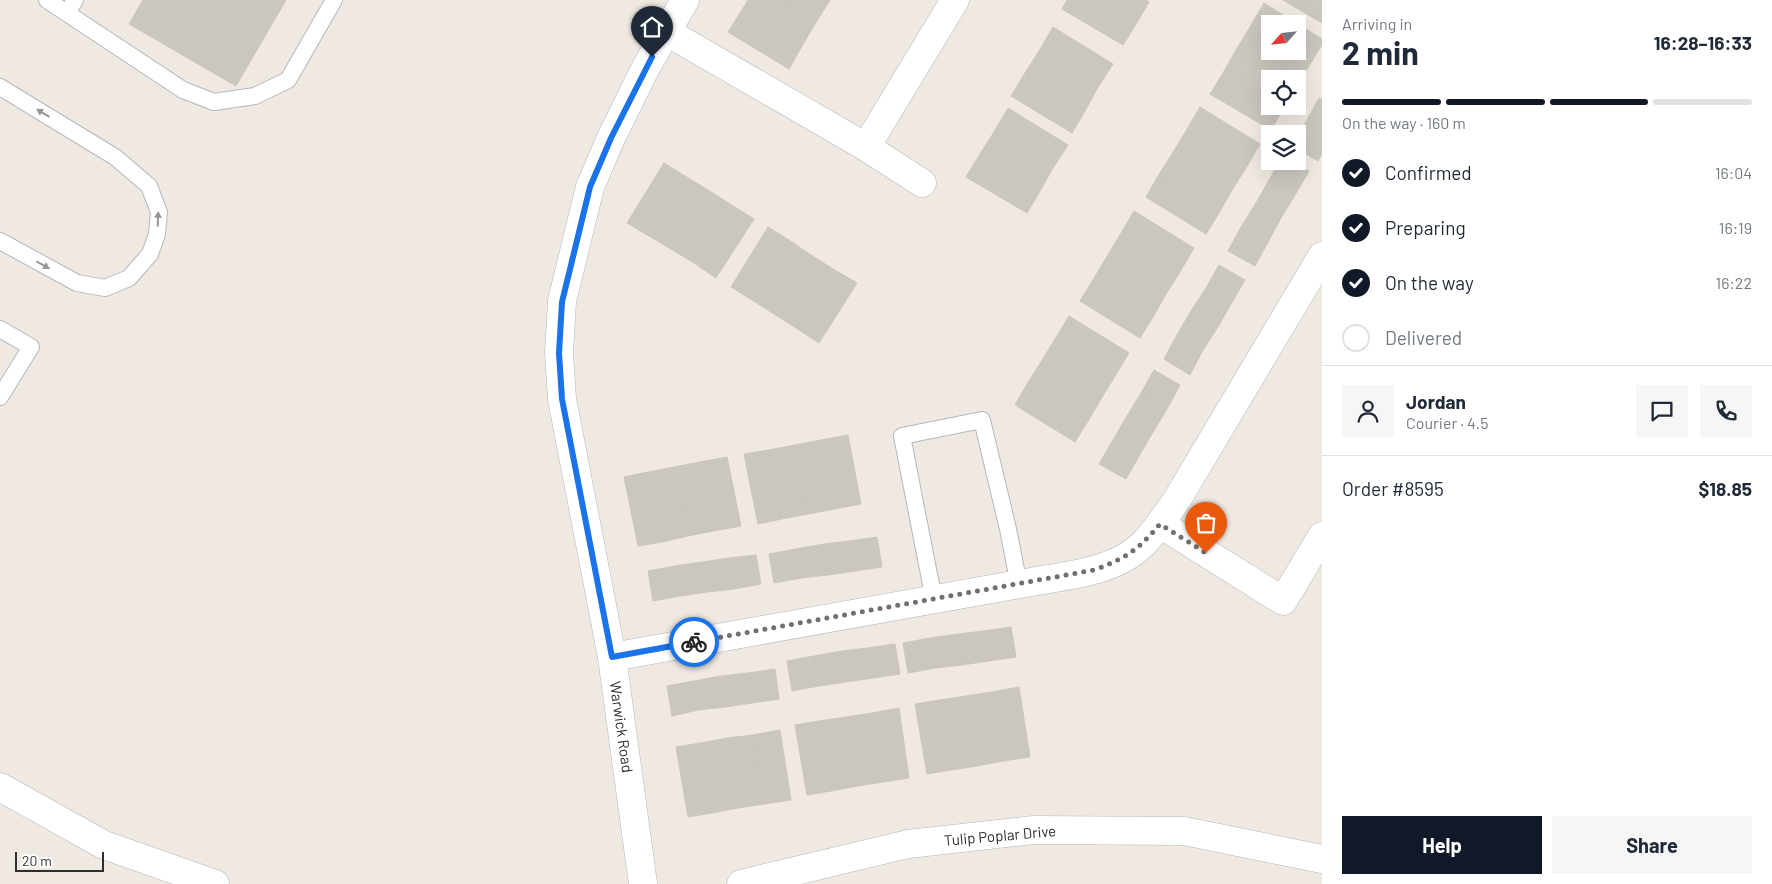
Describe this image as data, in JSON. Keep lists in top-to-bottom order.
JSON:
{
  "streets": {
    "street": ["Warwick Road", "Tulip Poplar Drive"]
  },
  "scale_bar": "20 m",
  "north": "bottom left",
  "page": {
    "heading": ["2 min", "Arriving in", "16:28–16:33"],
    "panel": [
      "Jordan",
      "Courier · 4.5",
      "Order #8595",
      "$18.85"
    ],
    "bar": "On the way · 160 m",
    "list": [
      ["Confirmed", "16:04"],
      ["Preparing", "16:19"],
      ["On the way", "16:22"],
      "Delivered"
    ],
    "buttons": ["Help", "Share"],
    "scale": "20 m"
  }
}
